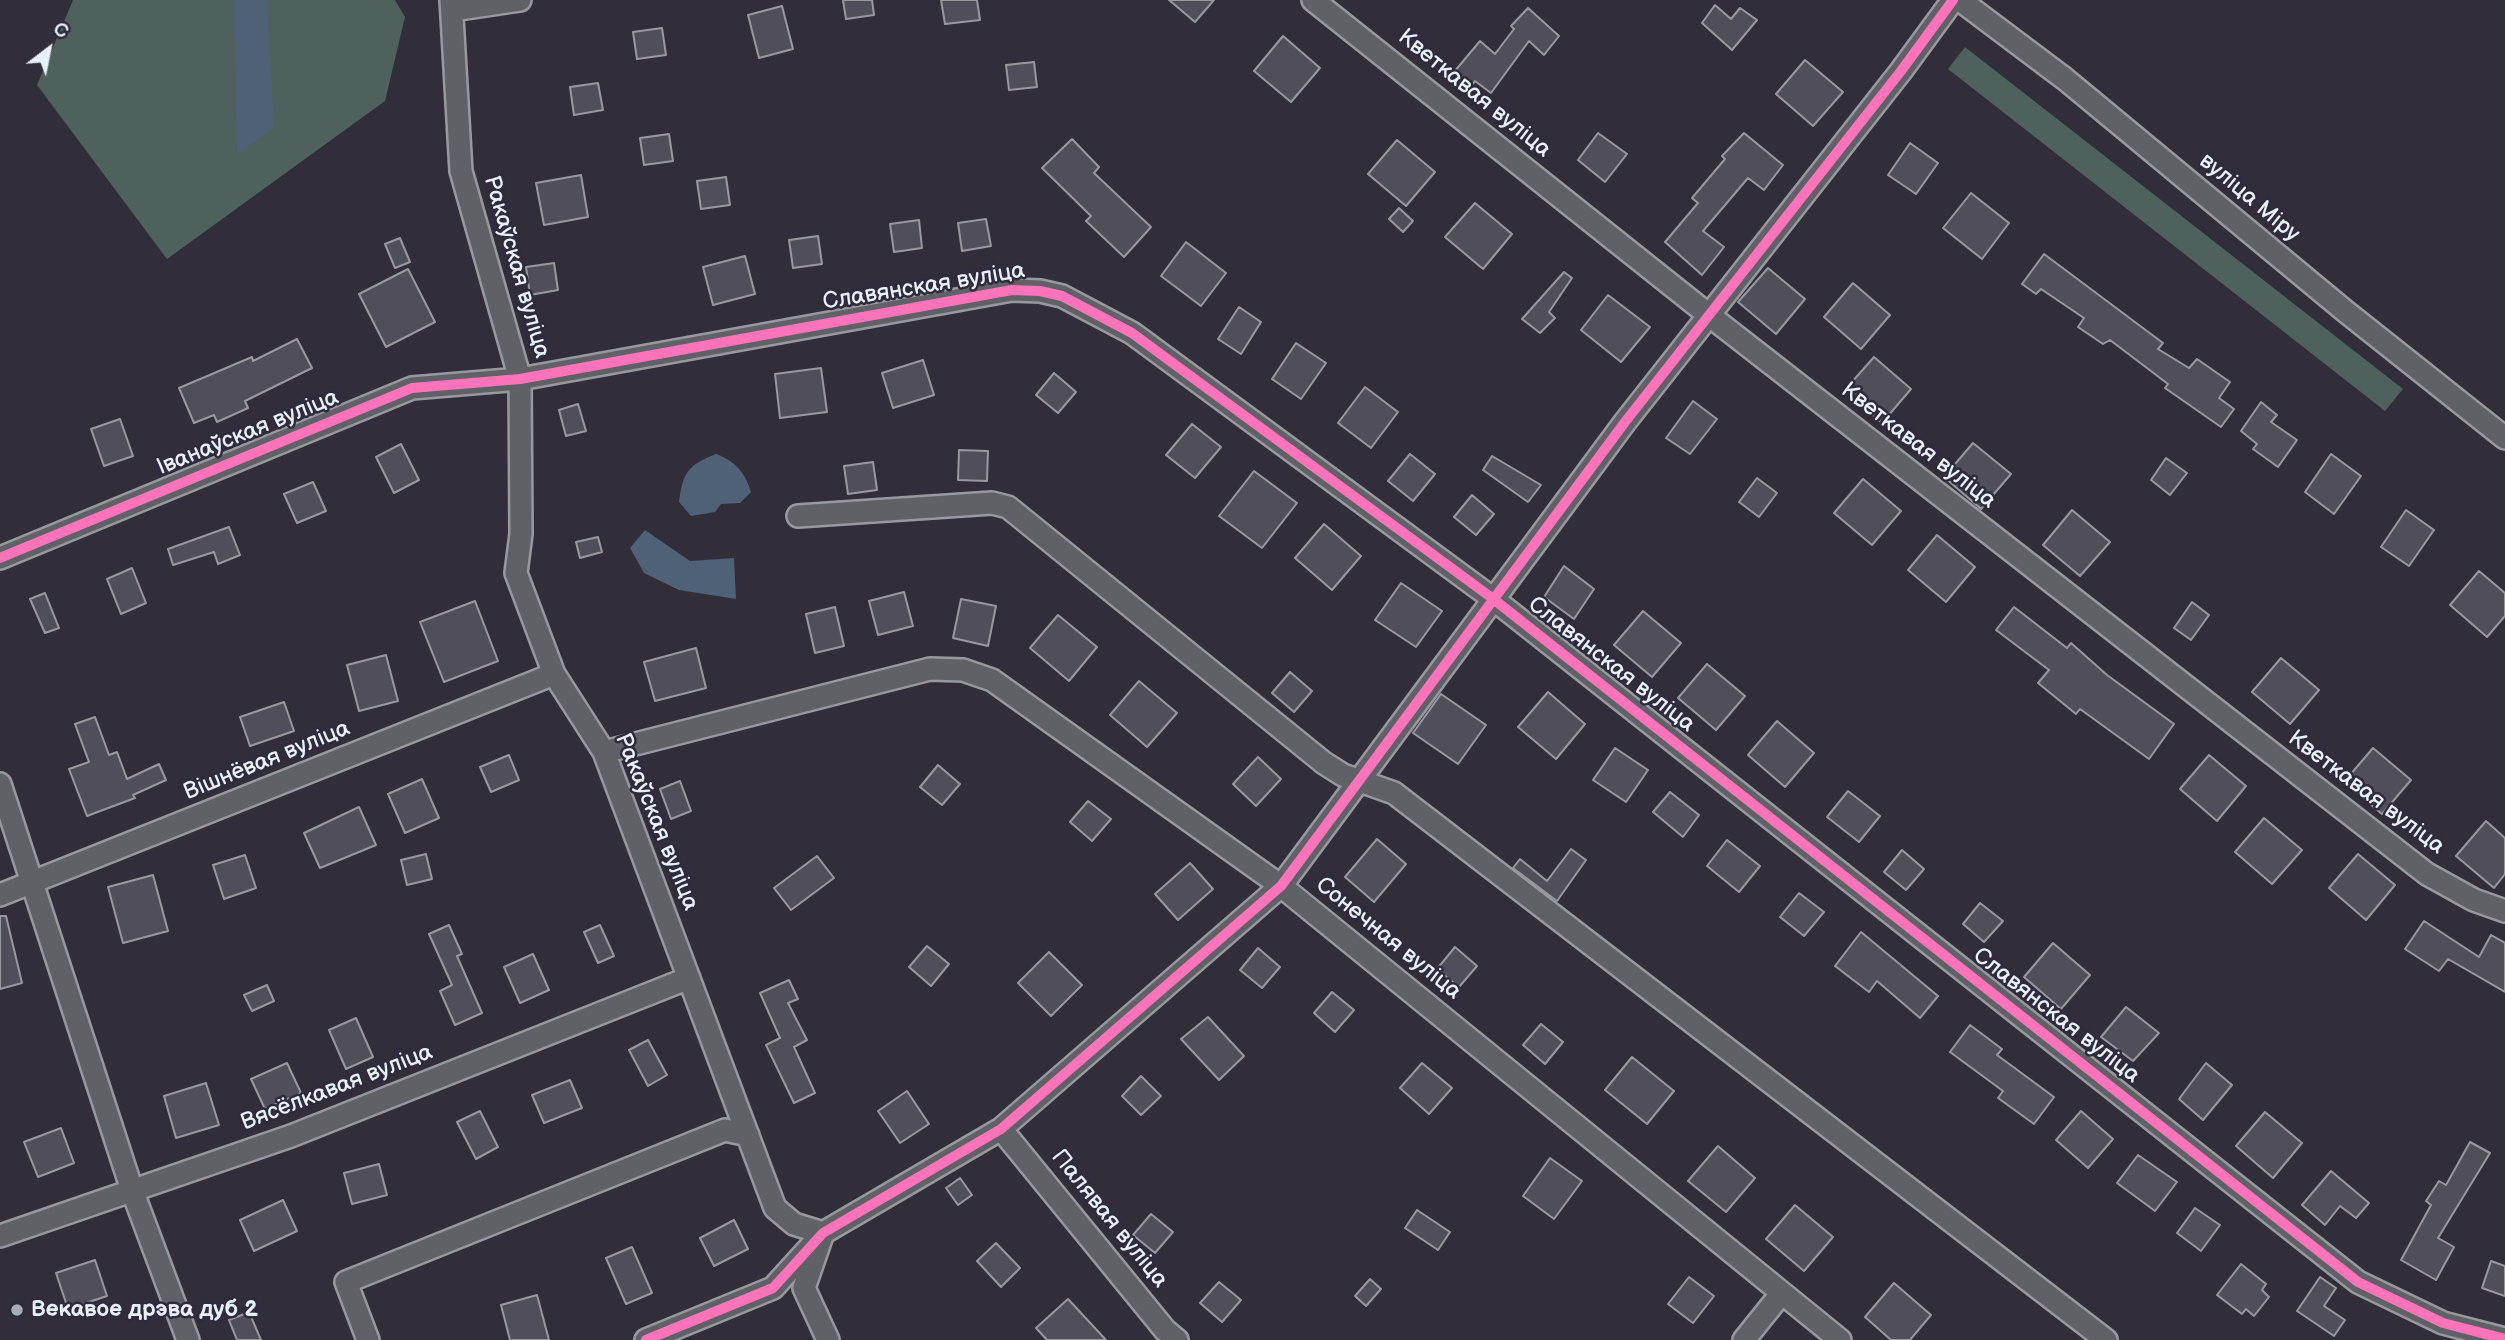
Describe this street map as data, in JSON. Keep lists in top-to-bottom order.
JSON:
{
  "streets": {
    "street": [
      "Кветкавая вуліца",
      "вуліца Міру",
      "Ракаўская вуліца",
      "Славянская вуліца",
      "Іванаўская вуліца",
      "Вішнёвая вуліца",
      "Сонечная вуліца",
      "Вясёлкавая вуліца",
      "Палявая вуліца"
    ]
  },
  "crossings": [
    ["Ракаўская вуліца", "Славянская вуліца"],
    ["Ракаўская вуліца", "Іванаўская вуліца"],
    ["Ракаўская вуліца", "Вішнёвая вуліца"],
    ["Ракаўская вуліца", "Сонечная вуліца"],
    ["Ракаўская вуліца", "Вясёлкавая вуліца"],
    ["Славянская вуліца", "Іванаўская вуліца"]
  ],
  "places": ["Векавое дрэва дуб 2"],
  "north": "top right"
}
